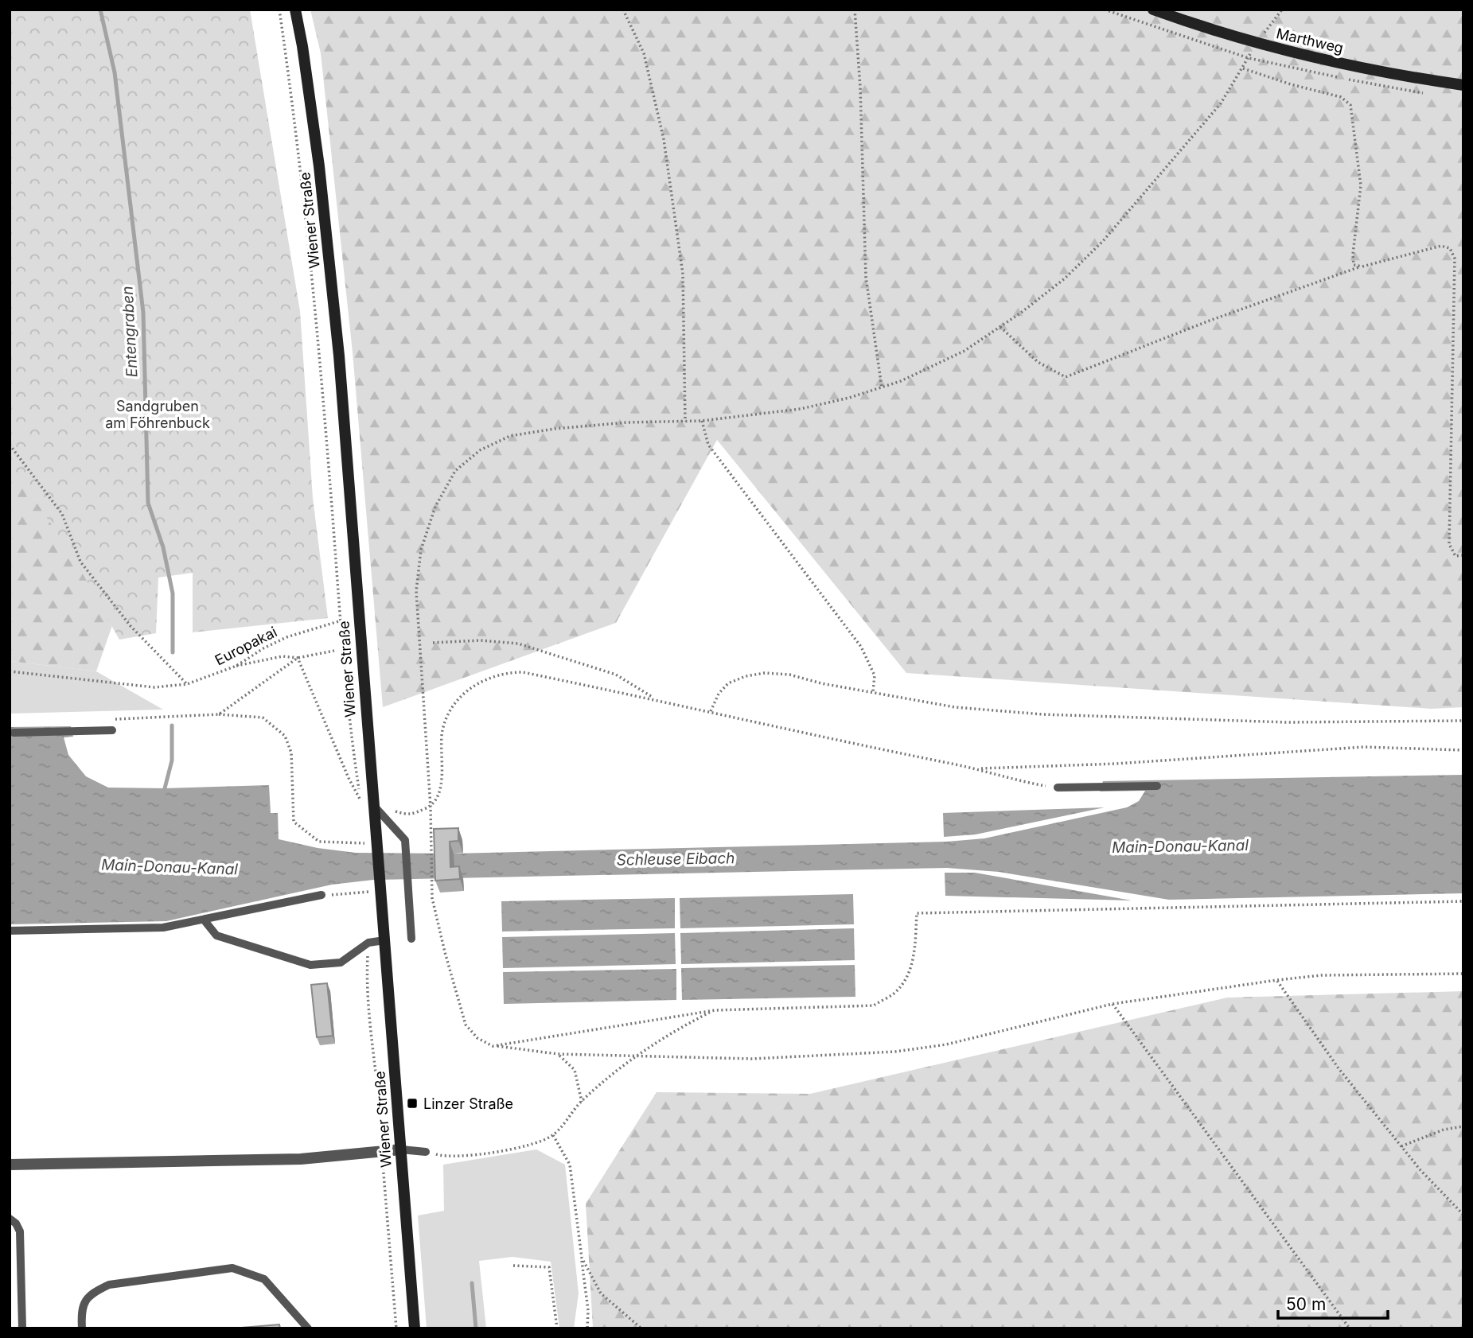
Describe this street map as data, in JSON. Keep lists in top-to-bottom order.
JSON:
{
  "streets": {
    "main road": ["Marthweg", "Wiener Straße"],
    "path": ["Europakai"]
  },
  "crossings": [
    ["Wiener Straße", "Europakai"]
  ],
  "water": ["Entengraben", "Main-Donau-Kanal", "Schleuse Eibach"],
  "parks": ["Sandgruben am Föhrenbuck"],
  "places": {
    "transit": ["Linzer Straße"]
  },
  "scale_bar": "50 m"
}
